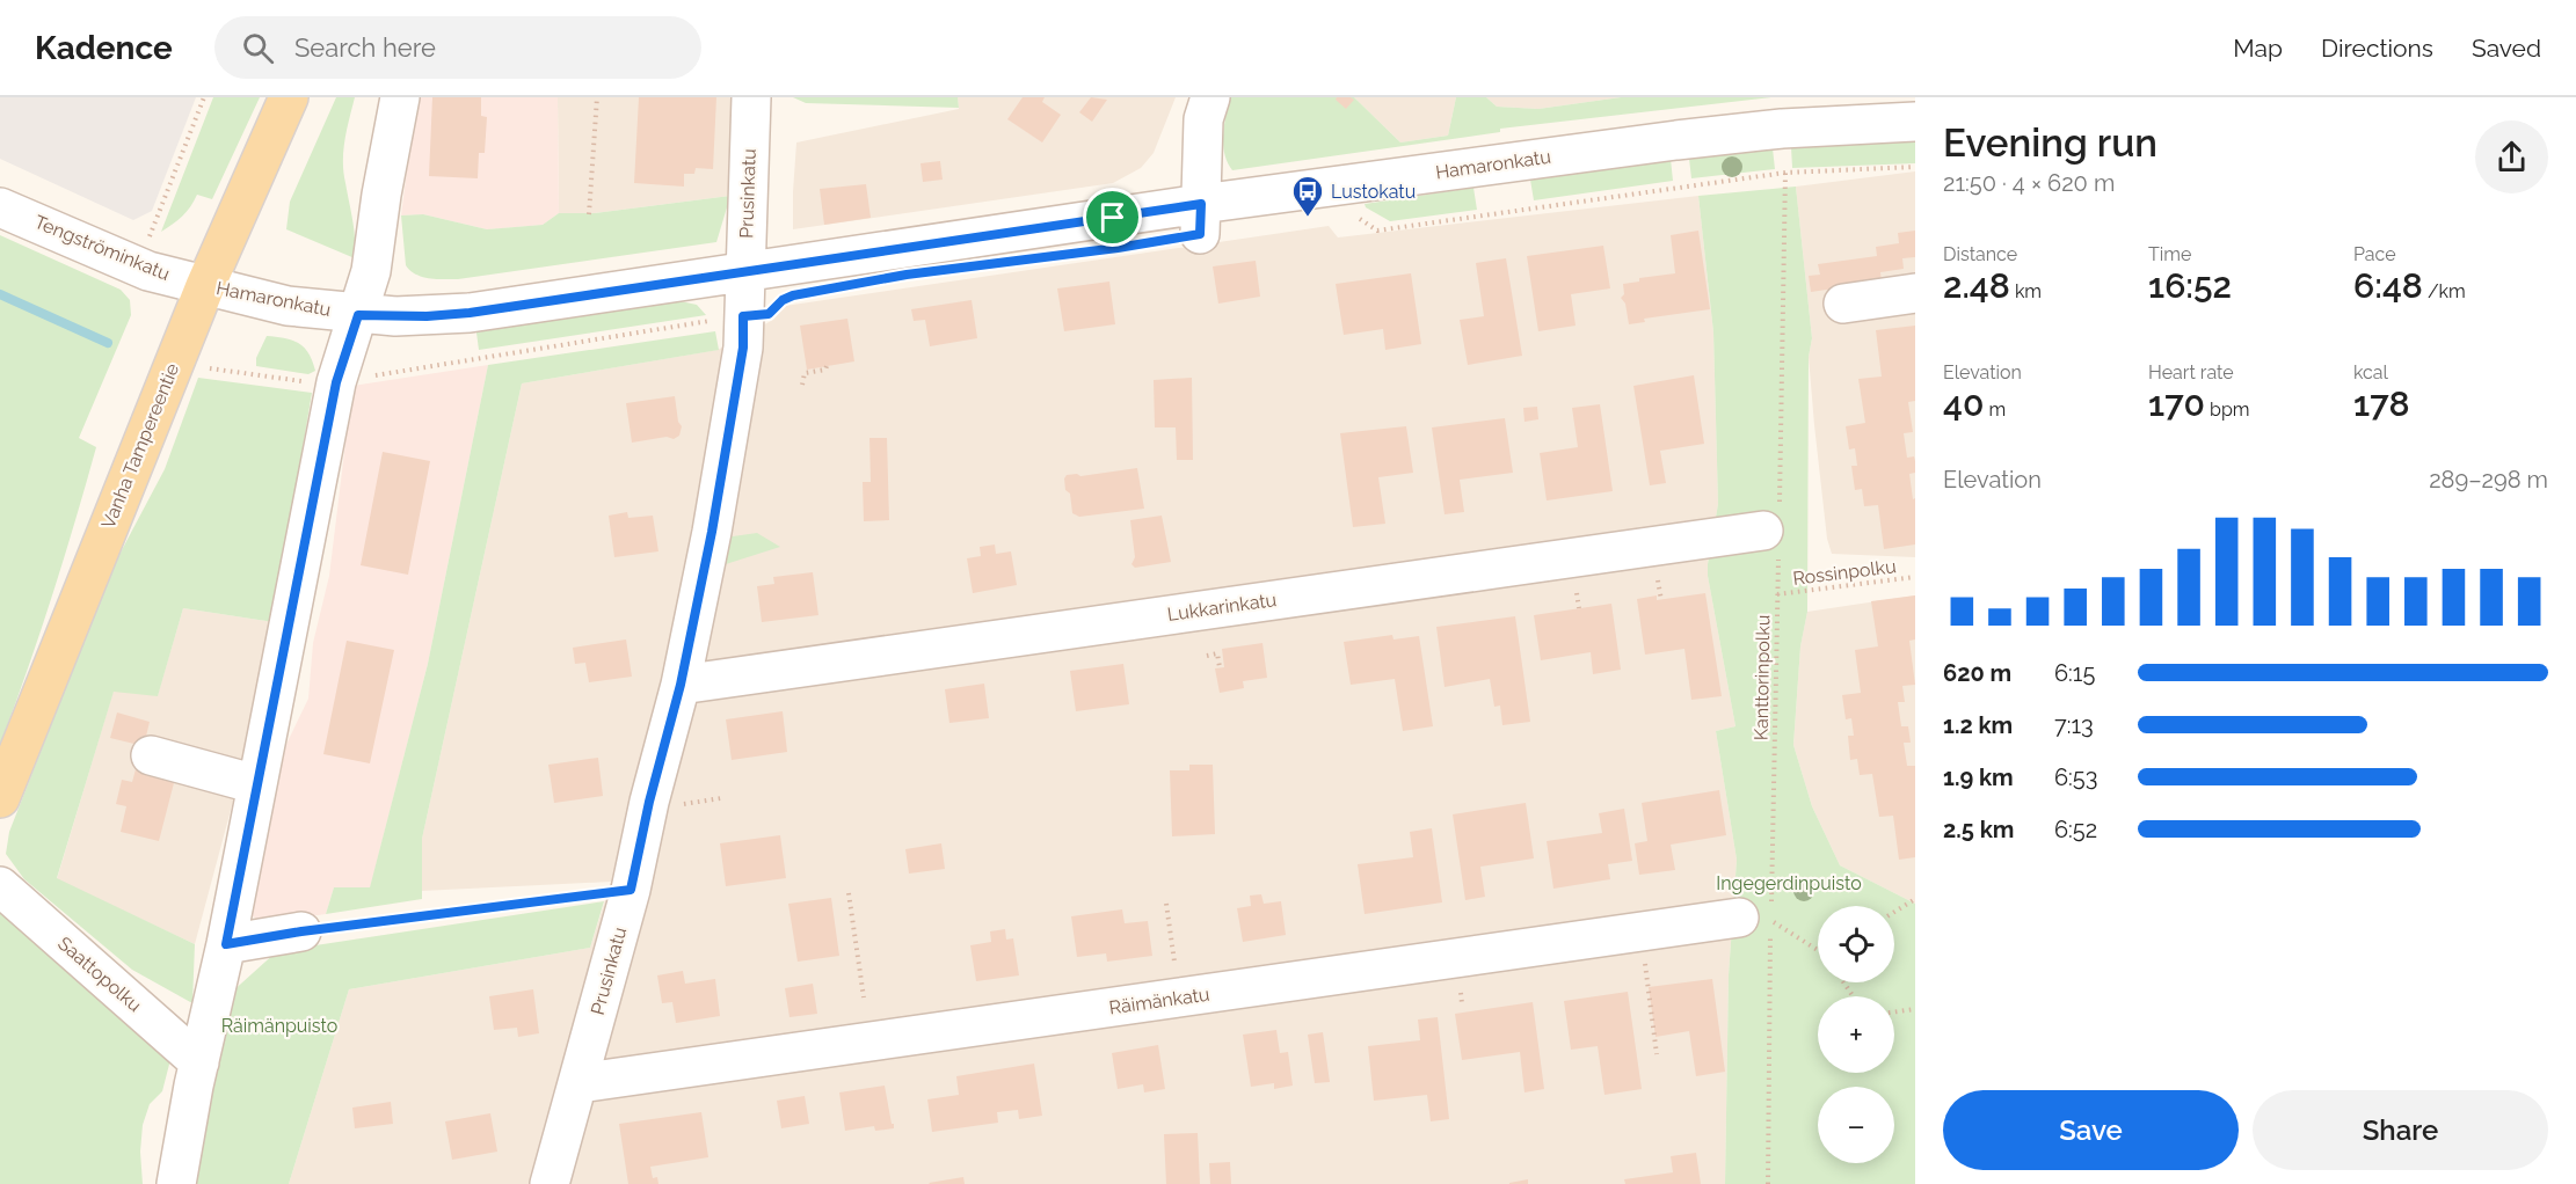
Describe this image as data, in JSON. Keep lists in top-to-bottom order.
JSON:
{
  "streets": {
    "main road": ["Vanha Tampereentie"],
    "street": [
      "Hamaronkatu",
      "Prusinkatu",
      "Tengströminkatu",
      "Lukkarinkatu",
      "Saattopolku",
      "Räimänkatu"
    ],
    "path": ["Rossinpolku", "Kanttorinpolku"]
  },
  "crossings": [
    ["Hamaronkatu", "Prusinkatu"],
    ["Hamaronkatu", "Tengströminkatu"],
    ["Hamaronkatu", "Vanha Tampereentie"],
    ["Prusinkatu", "Lukkarinkatu"],
    ["Prusinkatu", "Räimänkatu"],
    ["Tengströminkatu", "Vanha Tampereentie"],
    ["Rossinpolku", "Kanttorinpolku"],
    ["Lukkarinkatu", "Kanttorinpolku"],
    ["Kanttorinpolku", "Räimänkatu"]
  ],
  "parks": ["Ingegerdinpuisto", "Räimänpuisto"],
  "places": {
    "bus stop": ["Lustokatu"]
  },
  "page": {
    "header": "Kadence",
    "search": "Search here",
    "nav": ["Map", "Directions", "Saved"],
    "heading": ["Evening run", "21:50 · 4 × 620 m"],
    "stats": [
      ["Distance", "2.48 km"],
      ["Time", "16:52"],
      ["Pace", "6:48 /km"],
      ["Elevation", "40 m"],
      ["Heart rate", "170 bpm"],
      ["kcal", "178"]
    ],
    "chart": ["Elevation", "289–298 m"],
    "list": [
      {
        "name": "620 m",
        "note": "6:15"
      },
      {
        "name": "1.2 km",
        "note": "7:13"
      },
      {
        "name": "1.9 km",
        "note": "6:53"
      },
      {
        "name": "2.5 km",
        "note": "6:52"
      }
    ],
    "map_buttons": ["+", "−"],
    "buttons": ["Save", "Share"]
  }
}
